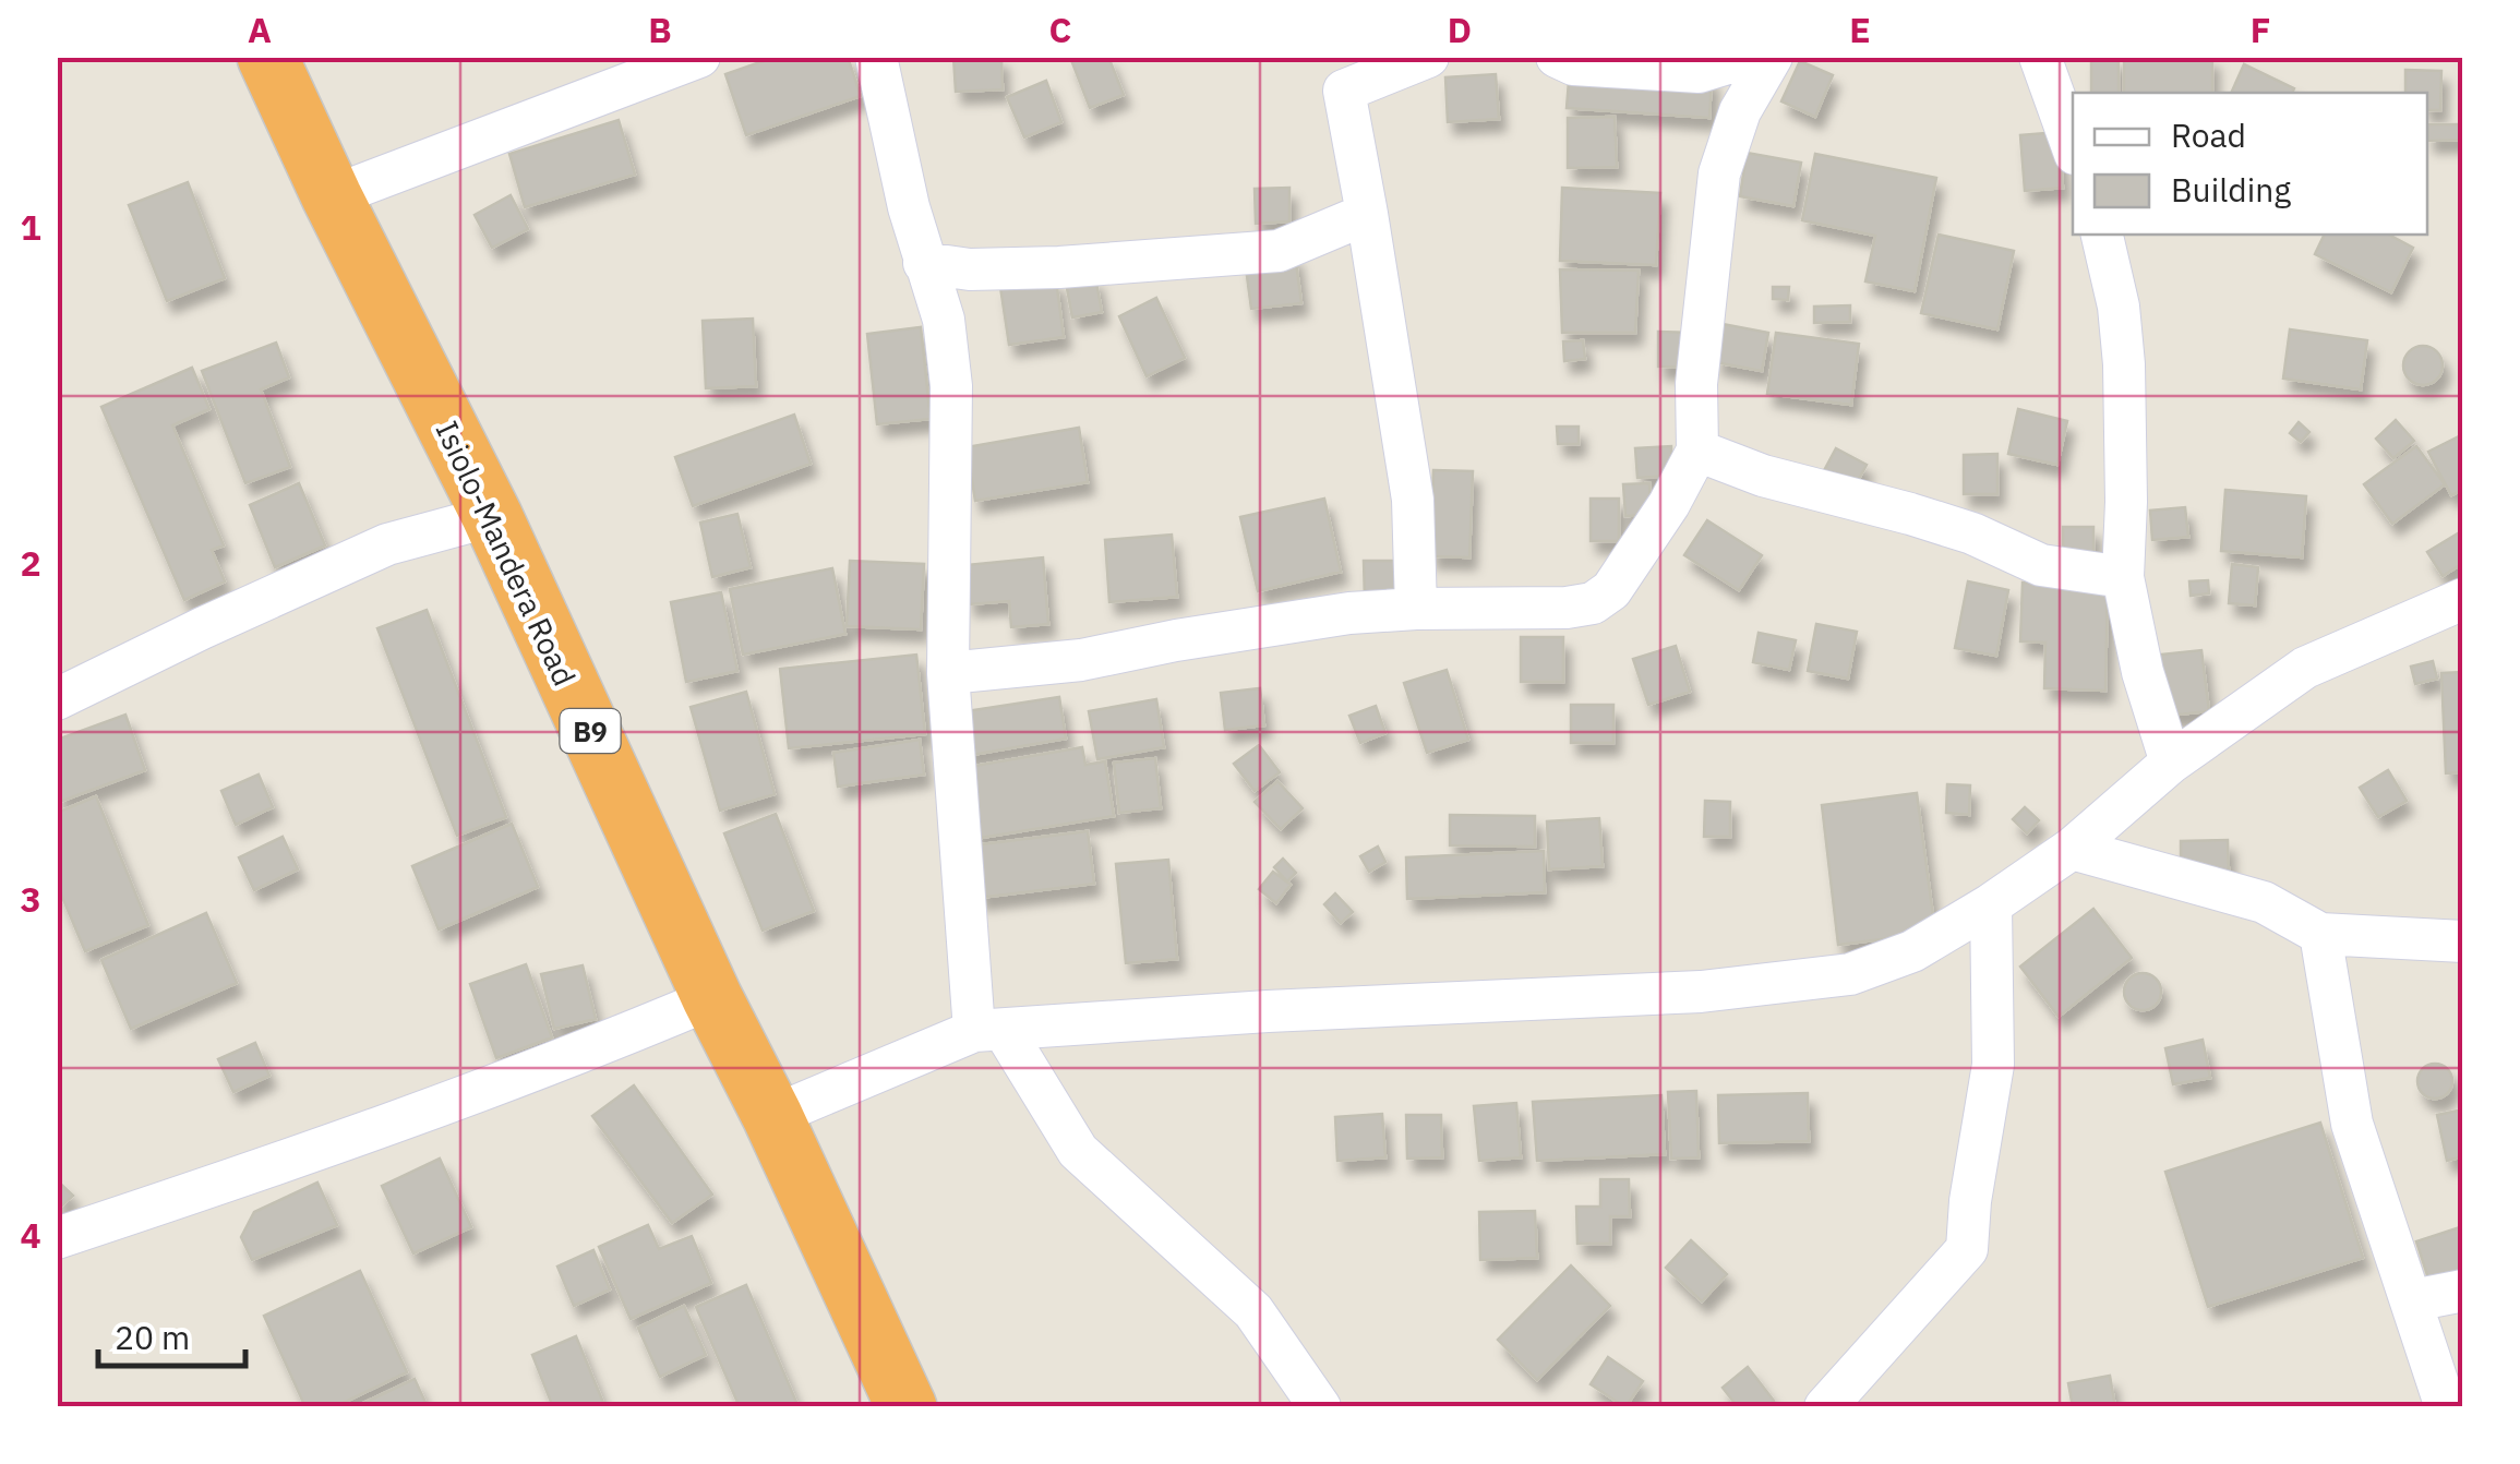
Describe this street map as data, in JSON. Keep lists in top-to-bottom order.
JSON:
{
  "streets": {
    "highway": ["Isiolo-Mandera Road", "B9"]
  },
  "legend": ["Road", "Building"],
  "scale_bar": "20 m",
  "grid": {
    "columns": [
      "A",
      "B",
      "C",
      "D",
      "E",
      "F"
    ],
    "rows": [
      "1",
      "2",
      "3",
      "4"
    ]
  }
}
